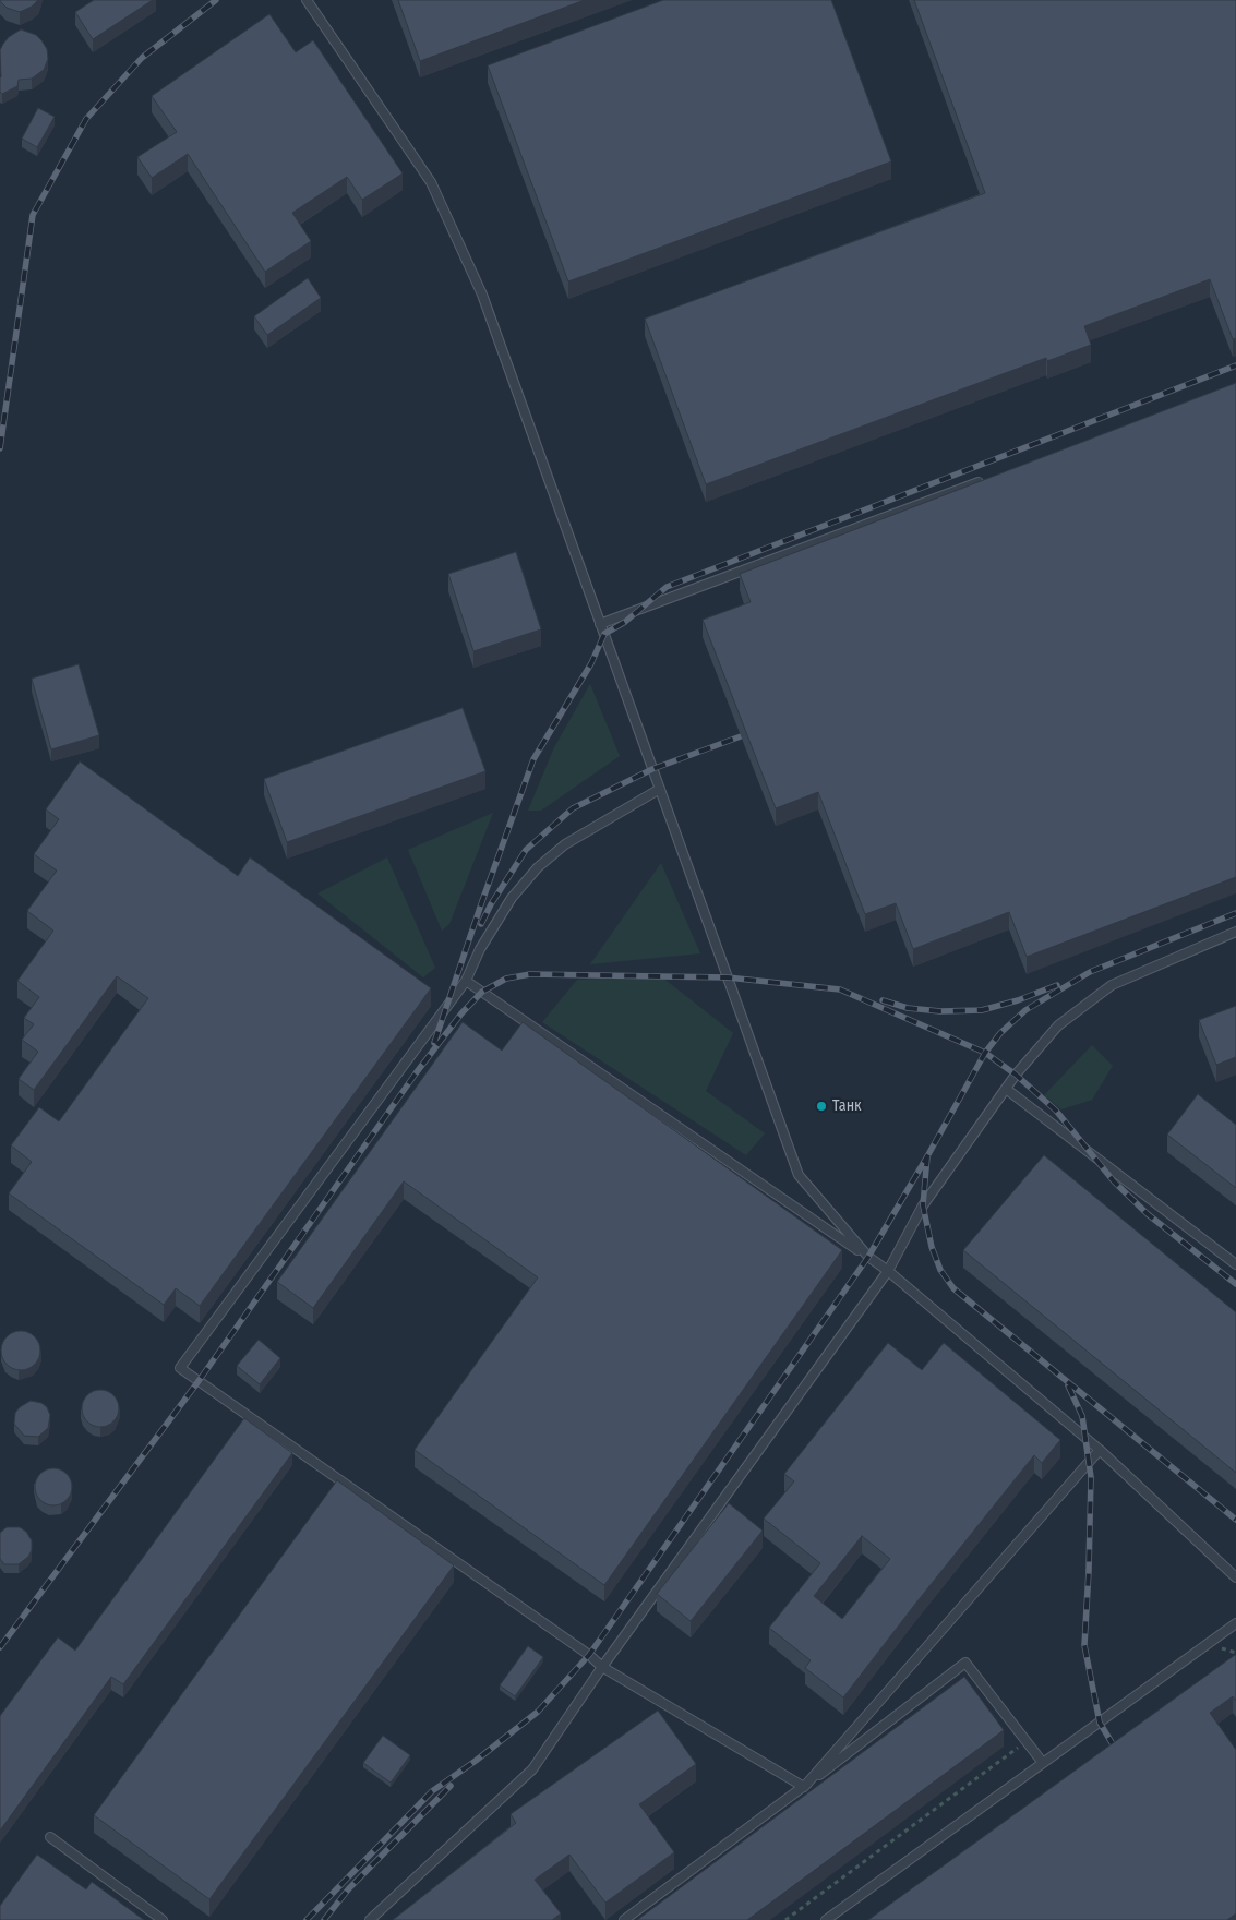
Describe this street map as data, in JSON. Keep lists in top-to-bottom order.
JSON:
{
  "places": ["Танк"]
}
